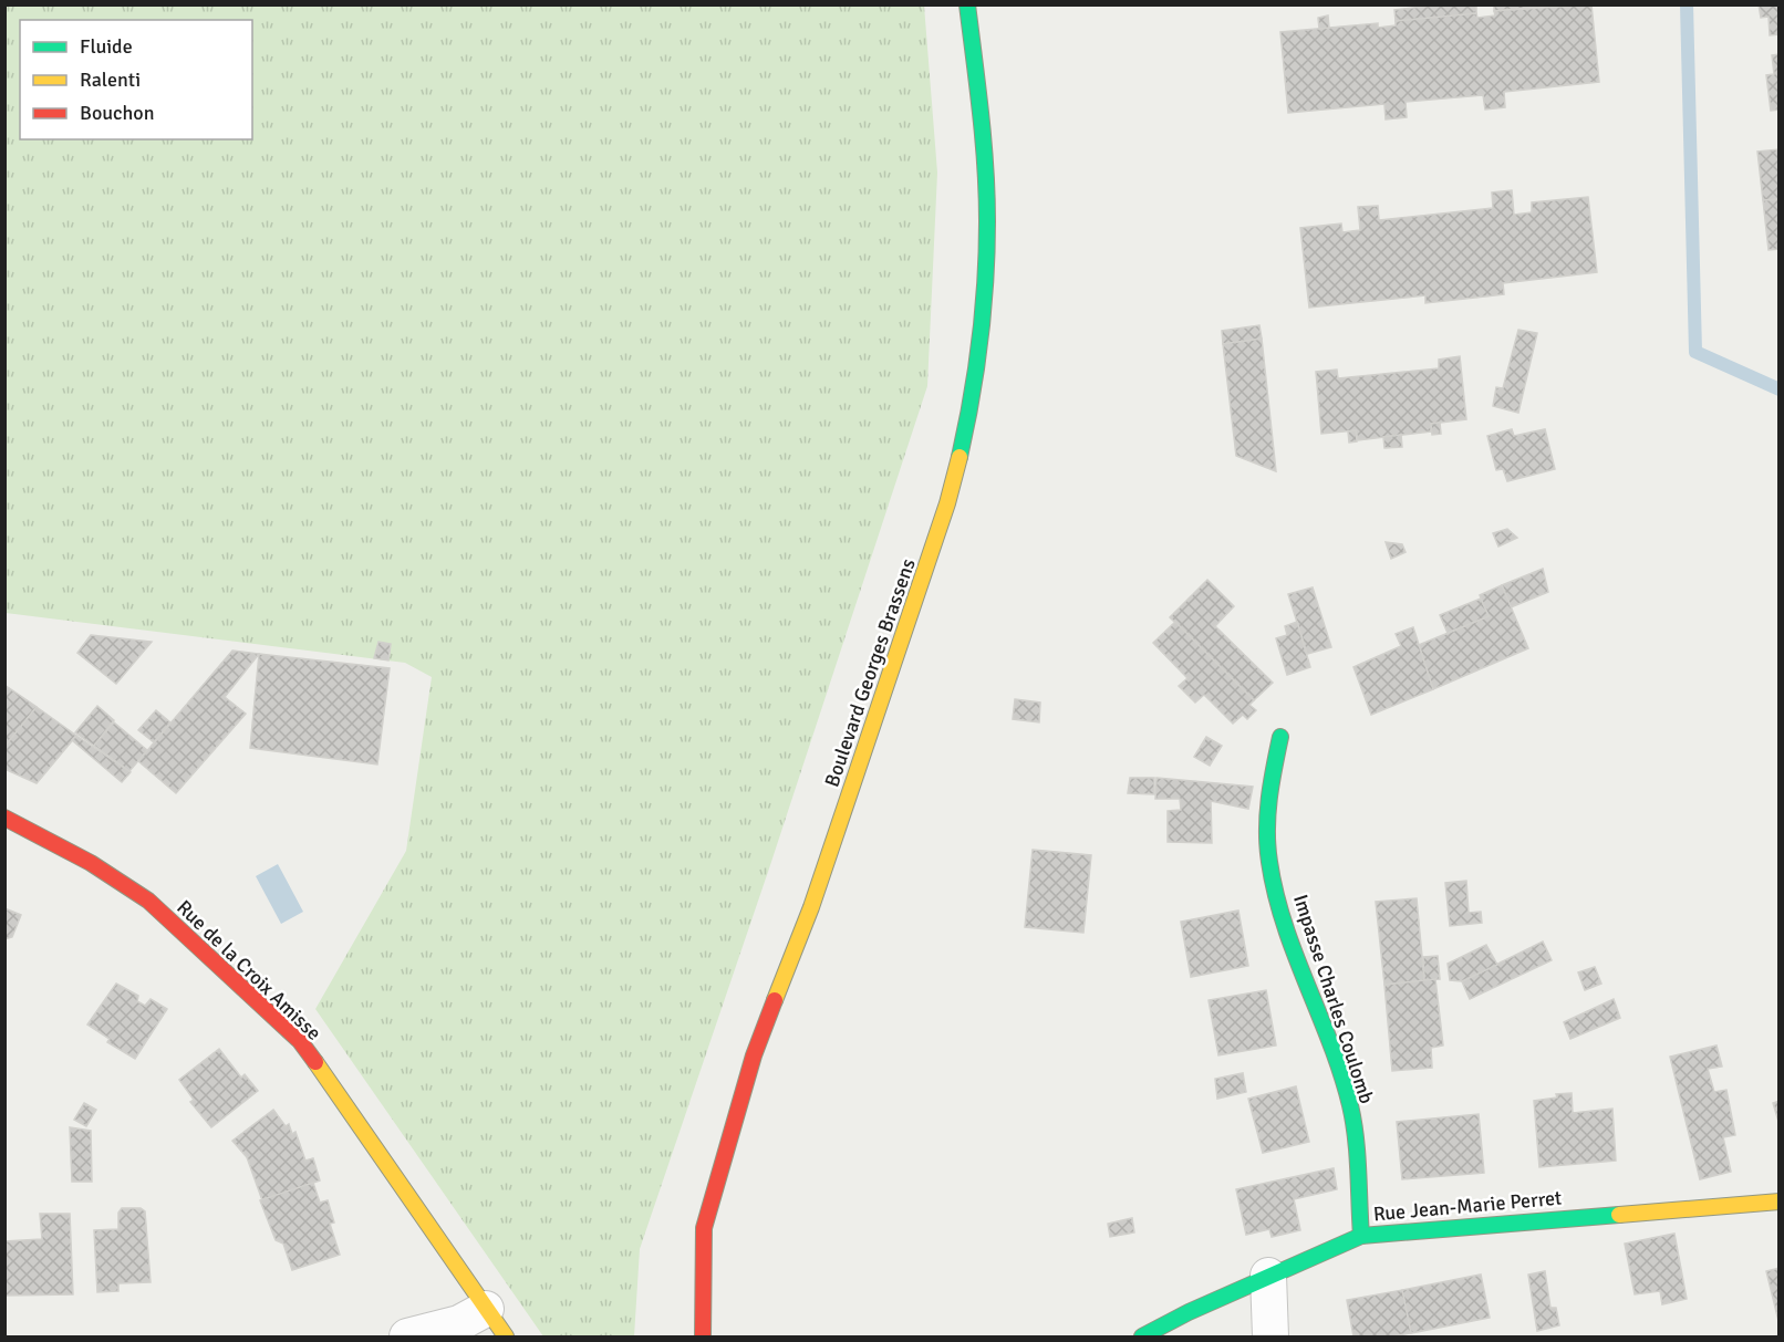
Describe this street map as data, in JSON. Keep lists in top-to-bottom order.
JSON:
{
  "streets": {
    "street": [
      "Boulevard Georges Brassens",
      "Rue de la Croix Amisse",
      "Impasse Charles Coulomb",
      "Rue Jean-Marie Perret"
    ]
  },
  "crossings": [
    ["Impasse Charles Coulomb", "Rue Jean-Marie Perret"]
  ],
  "legend": ["Fluide", "Ralenti", "Bouchon"]
}
